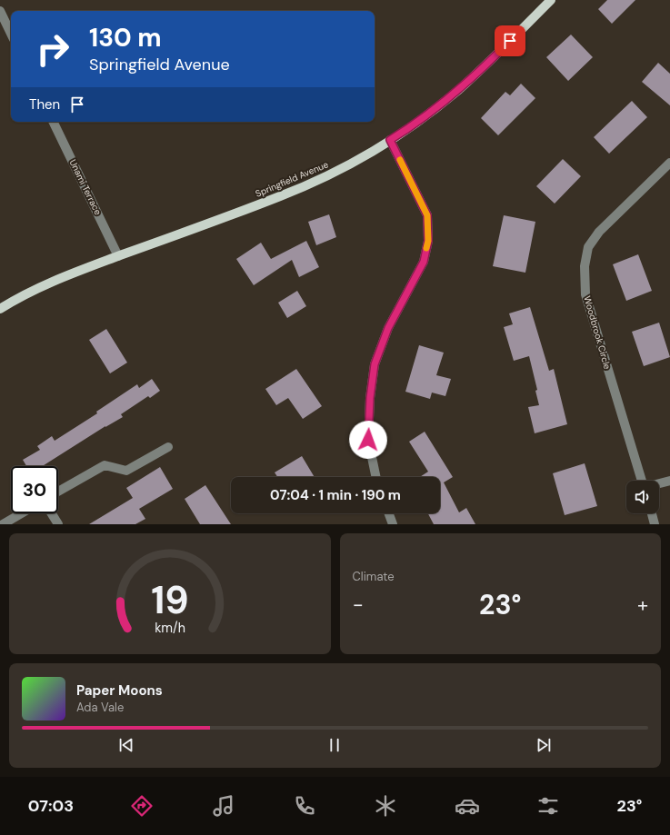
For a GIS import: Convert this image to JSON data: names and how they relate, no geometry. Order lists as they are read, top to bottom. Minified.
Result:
{"streets":{"main road":["Springfield Avenue"],"street":["Unami Terrace","Woodbrook Circle"]},"crossings":[["Springfield Avenue","Unami Terrace"]],"page":{"turn":["130 m","Springfield Avenue"],"then":"Then","limit":"30","trip":"07:04 · 1 min · 190 m","tile":"Climate","heat":["−","23°","+"],"song":["Paper Moons","Ada Vale"],"tabs":["07:03","23°"],"gauge":["19","km/h"]}}
